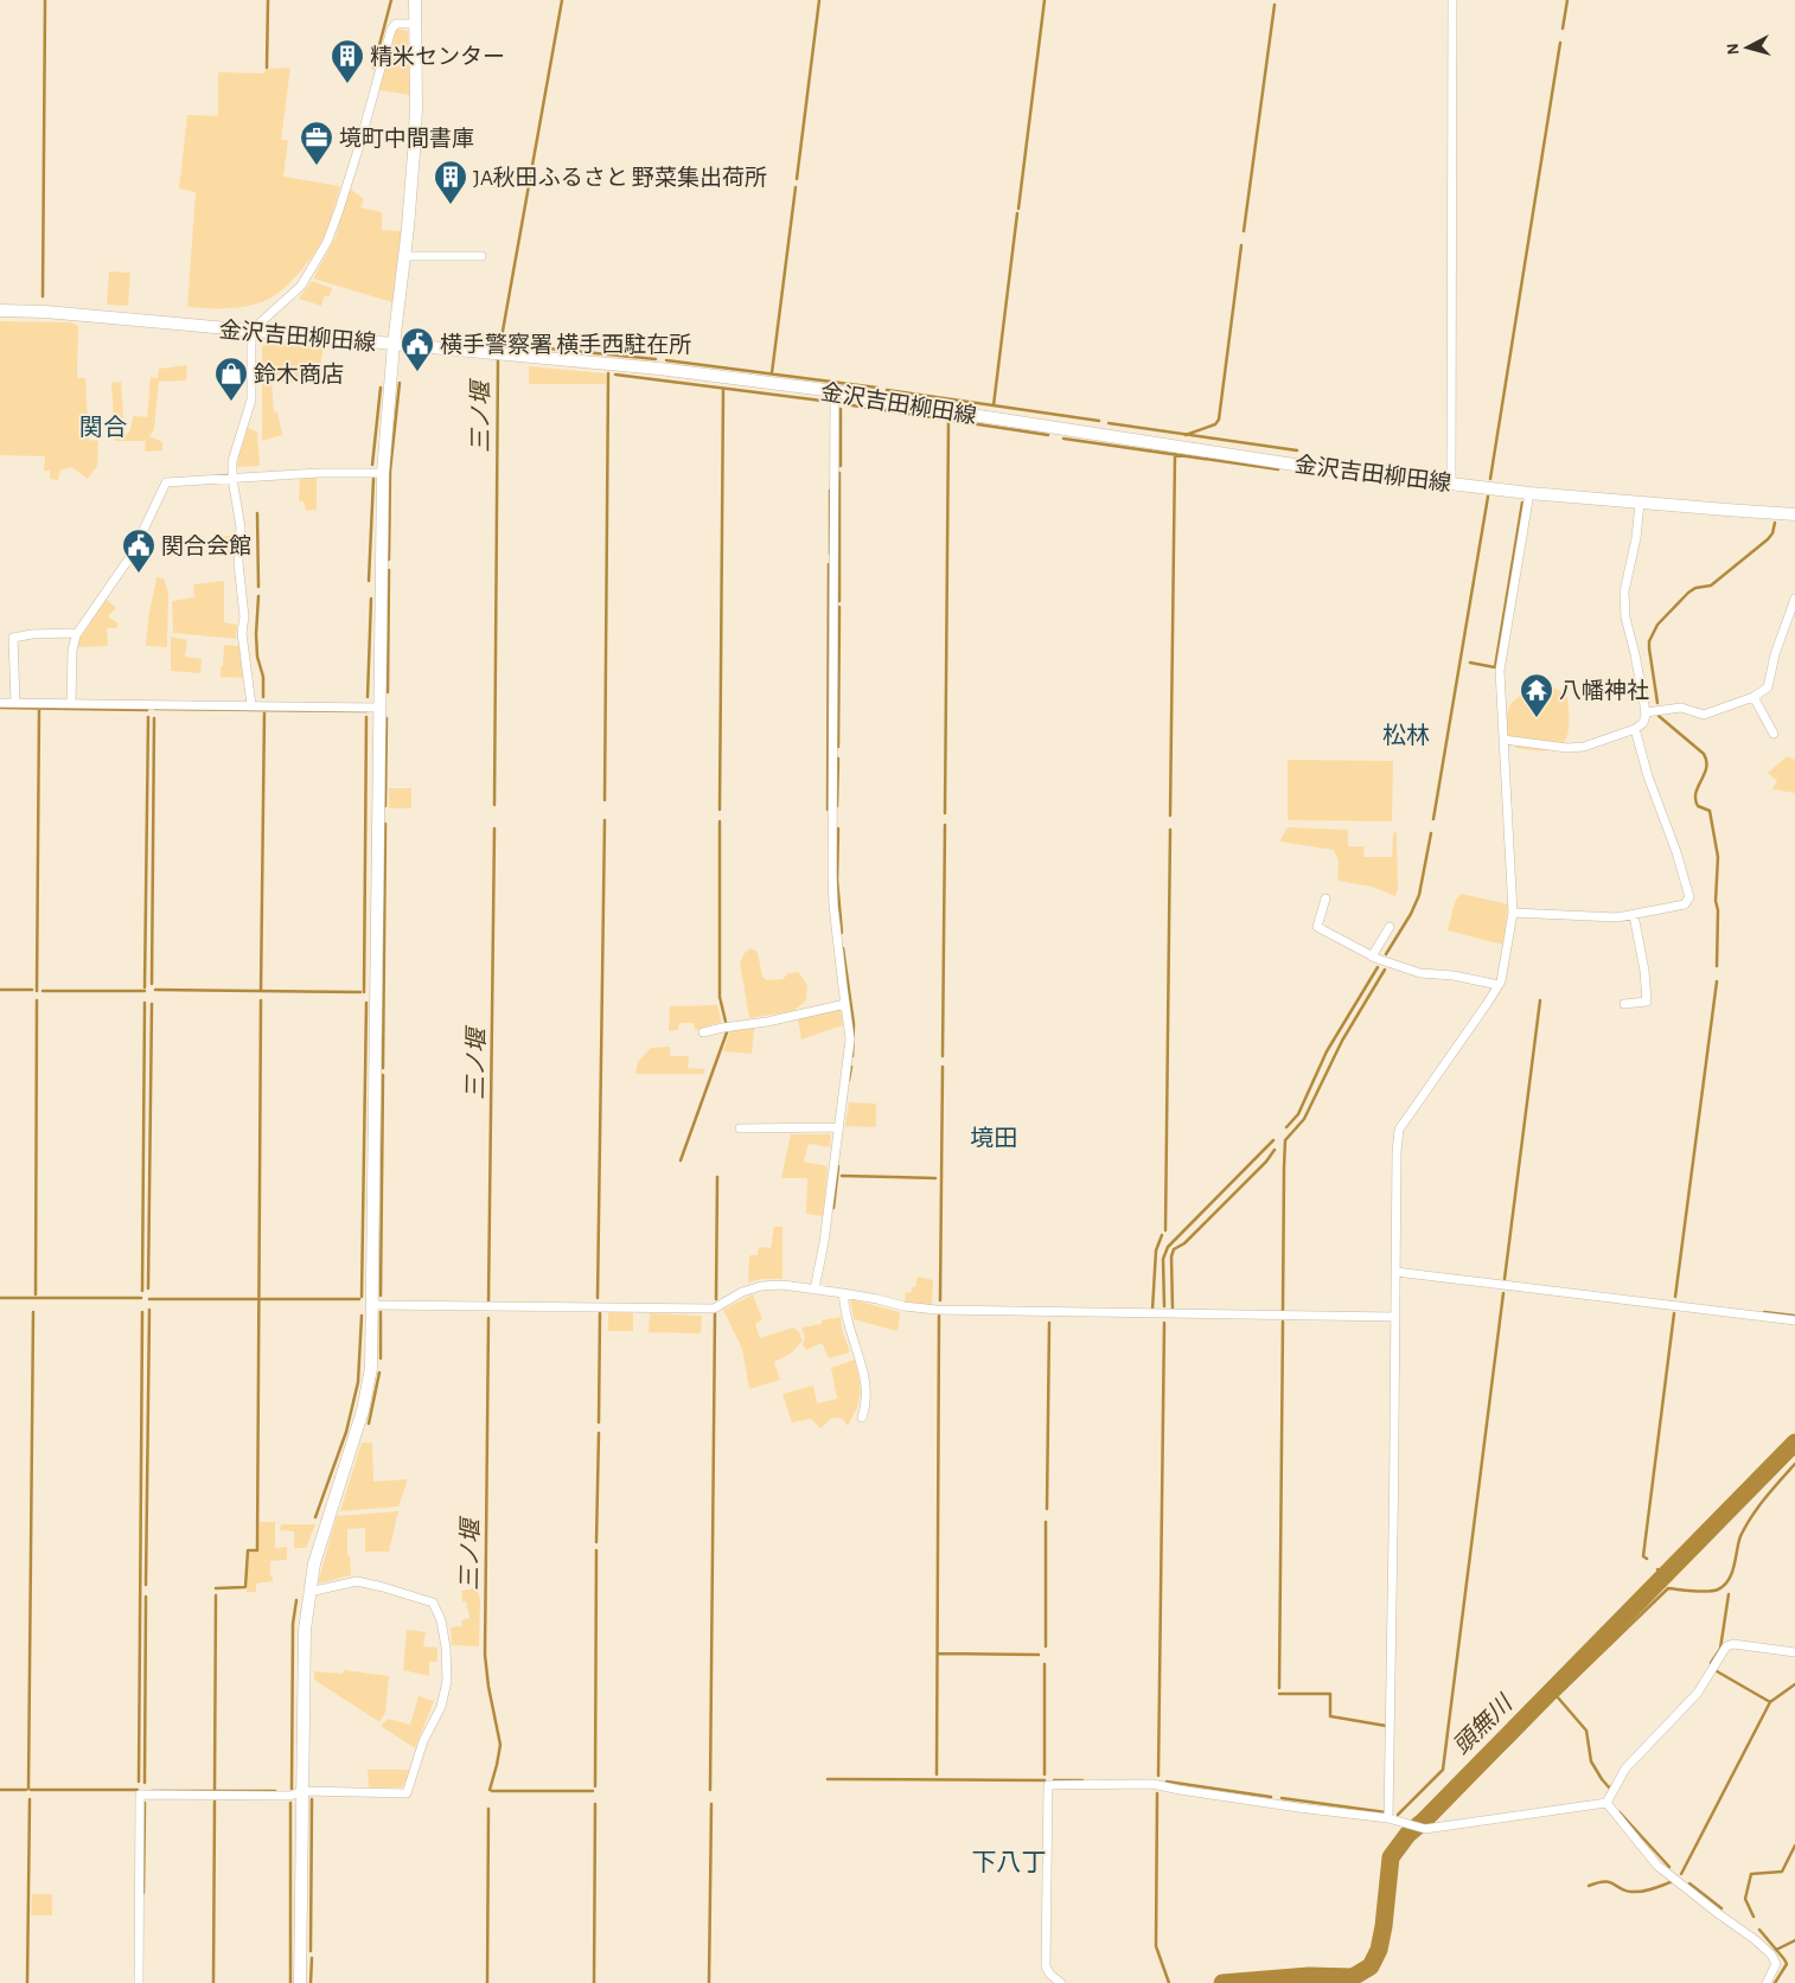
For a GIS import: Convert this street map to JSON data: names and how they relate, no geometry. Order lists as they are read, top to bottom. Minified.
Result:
{"streets":{"street":["金沢吉田柳田線"]},"districts":["関合","松林","境田","下八丁"],"water":["三ノ堰","頭無川"],"places":{"building":["精米センター","JA秋田ふるさと 野菜集出荷所"],"office":["境町中間書庫"],"public building":["横手警察署 横手西駐在所","関合会館"],"shop":["鈴木商店"],"temple":["八幡神社"]},"north":"left"}
